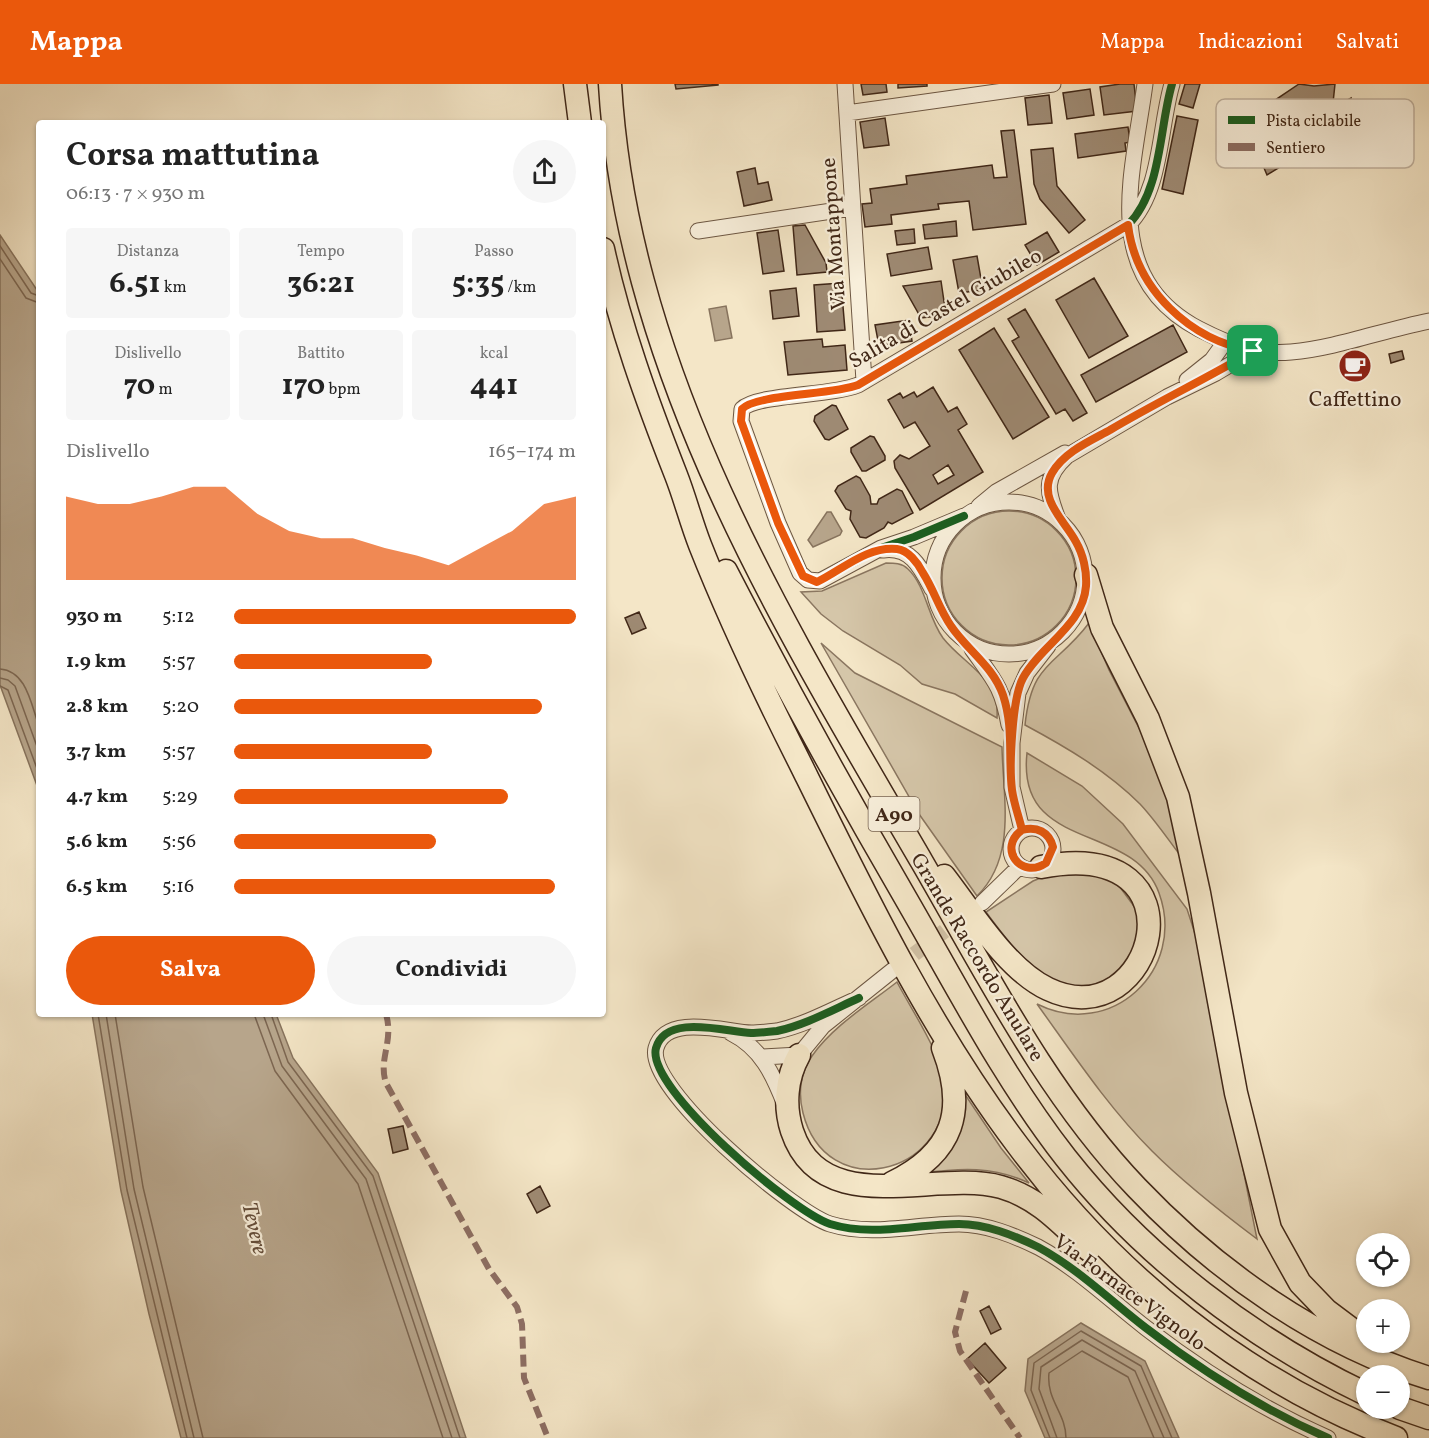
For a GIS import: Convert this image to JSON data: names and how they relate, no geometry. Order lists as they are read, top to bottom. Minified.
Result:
{"streets":{"highway":["A90","Grande Raccordo Anulare"],"street":["Via Montappone","Salita di Castel Giubileo","Via Fornace Vignolo"]},"crossings":[["Via Montappone","Salita di Castel Giubileo"]],"water":["Tevere"],"places":{"cafe":["Caffettino"]},"legend":["Pista ciclabile","Sentiero"],"page":{"header":"Mappa","nav":["Mappa","Indicazioni","Salvati"],"heading":["Corsa mattutina","06:13 · 7 × 930 m"],"stats":[["Distanza","6.51 km"],["Tempo","36:21"],["Passo","5:35 /km"],["Dislivello","70 m"],["Battito","170 bpm"],["kcal","441"]],"chart":["Dislivello","165–174 m"],"list":[{"name":"930 m","note":"5:12"},{"name":"1.9 km","note":"5:57"},{"name":"2.8 km","note":"5:20"},{"name":"3.7 km","note":"5:57"},{"name":"4.7 km","note":"5:29"},{"name":"5.6 km","note":"5:56"},{"name":"6.5 km","note":"5:16"}],"buttons":["Salva","Condividi"],"map_buttons":["+","−"]}}
